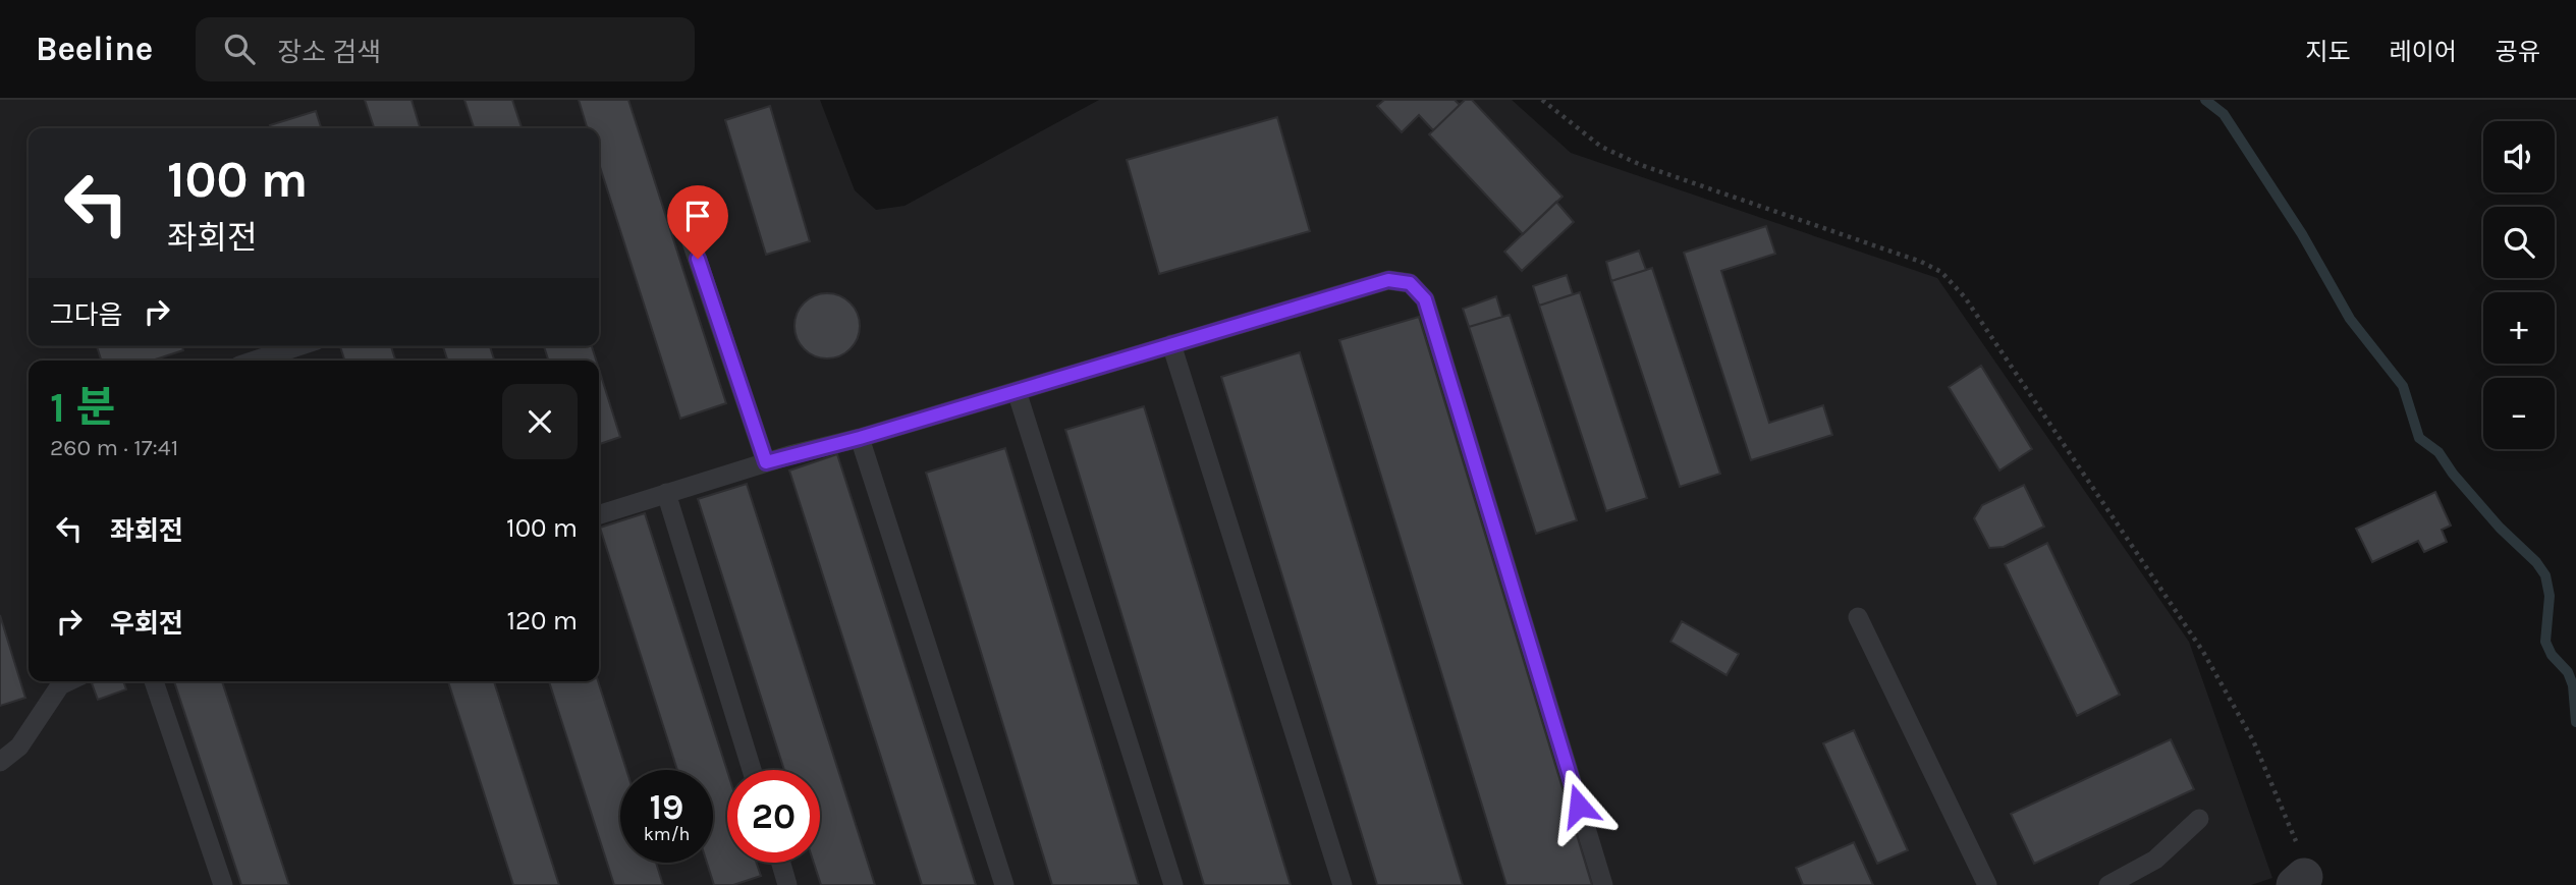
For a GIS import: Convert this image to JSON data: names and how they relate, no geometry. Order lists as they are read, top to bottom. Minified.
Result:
{"page":{"header":"Beeline","search":"장소 검색","nav":["지도","레이어","공유"],"map_buttons":["+","−"],"turn":["100 m","좌회전"],"then":"그다음","heading":["1 분","260 m · 17:41"],"list":[{"name":"좌회전","value":"100 m"},{"name":"우회전","value":"120 m"}],"speed":"19 km/h","limit":"20"}}
